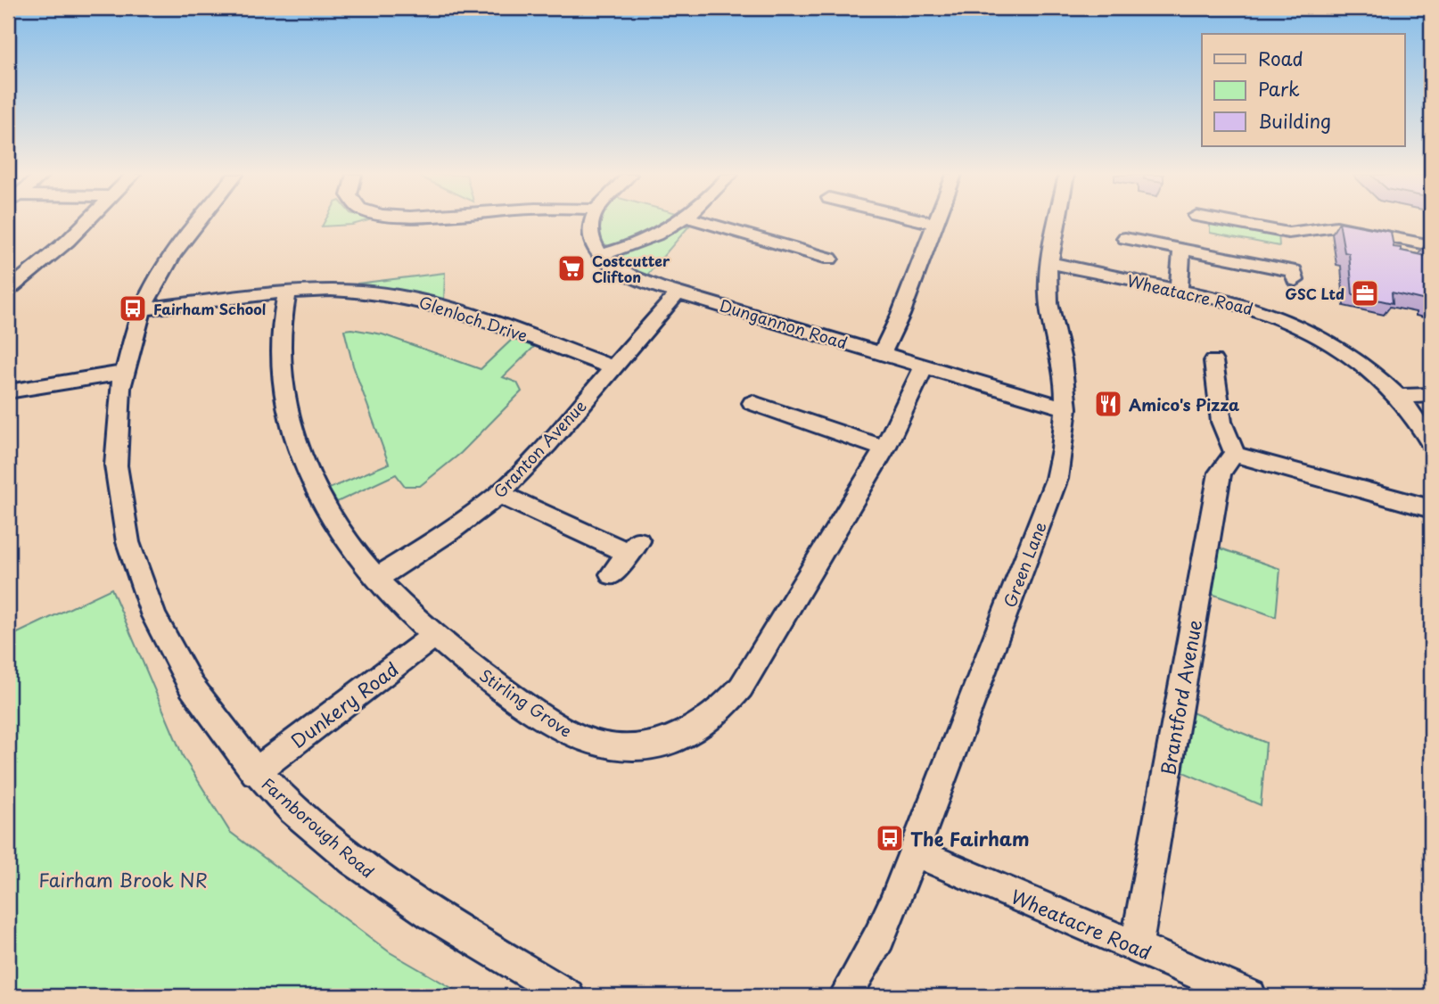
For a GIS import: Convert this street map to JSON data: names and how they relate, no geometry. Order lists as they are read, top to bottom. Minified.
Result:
{"streets":{"street":["Wheatacre Road","Glenloch Drive","Dungannon Road","Granton Avenue","Green Lane","Brantford Avenue","Stirling Grove","Dunkery Road","Farnborough Road"]},"crossings":[["Wheatacre Road","Green Lane"],["Wheatacre Road","Brantford Avenue"],["Glenloch Drive","Granton Avenue"],["Glenloch Drive","Stirling Grove"],["Glenloch Drive","Farnborough Road"],["Dungannon Road","Granton Avenue"],["Dungannon Road","Green Lane"],["Dungannon Road","Stirling Grove"],["Granton Avenue","Stirling Grove"],["Stirling Grove","Dunkery Road"],["Dunkery Road","Farnborough Road"]],"parks":["Fairham Brook NR"],"places":{"supermarket":["Costcutter Clifton"],"office":["GSC Ltd"],"bus stop":["Fairham School","The Fairham"],"restaurant":["Amico's Pizza"]},"legend":["Road","Park","Building"]}
